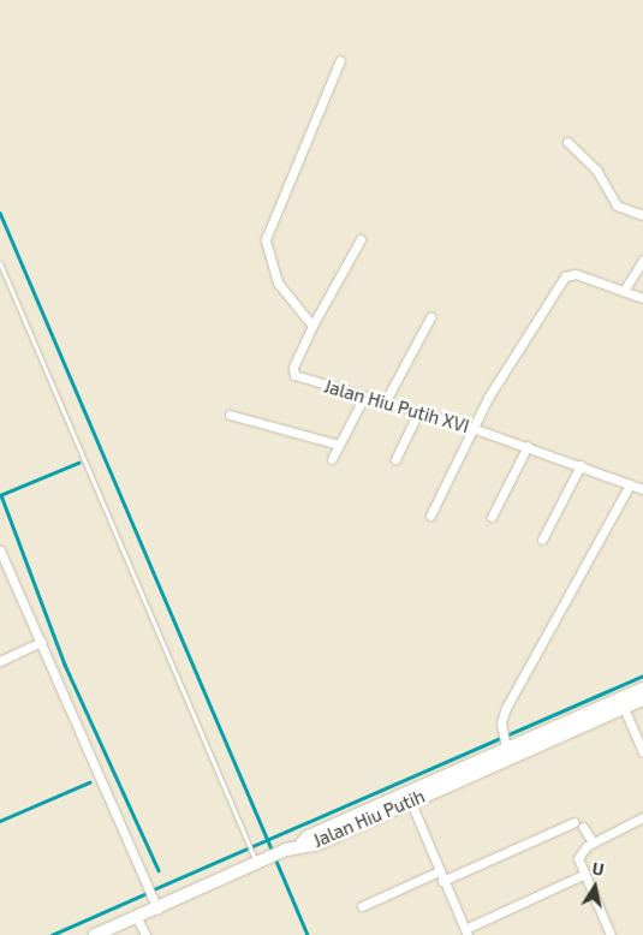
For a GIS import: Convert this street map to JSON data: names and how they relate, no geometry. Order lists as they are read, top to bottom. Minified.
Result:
{"streets":{"street":["Jalan Hiu Putih XVI","Jalan Hiu Putih"]},"north":"top"}
